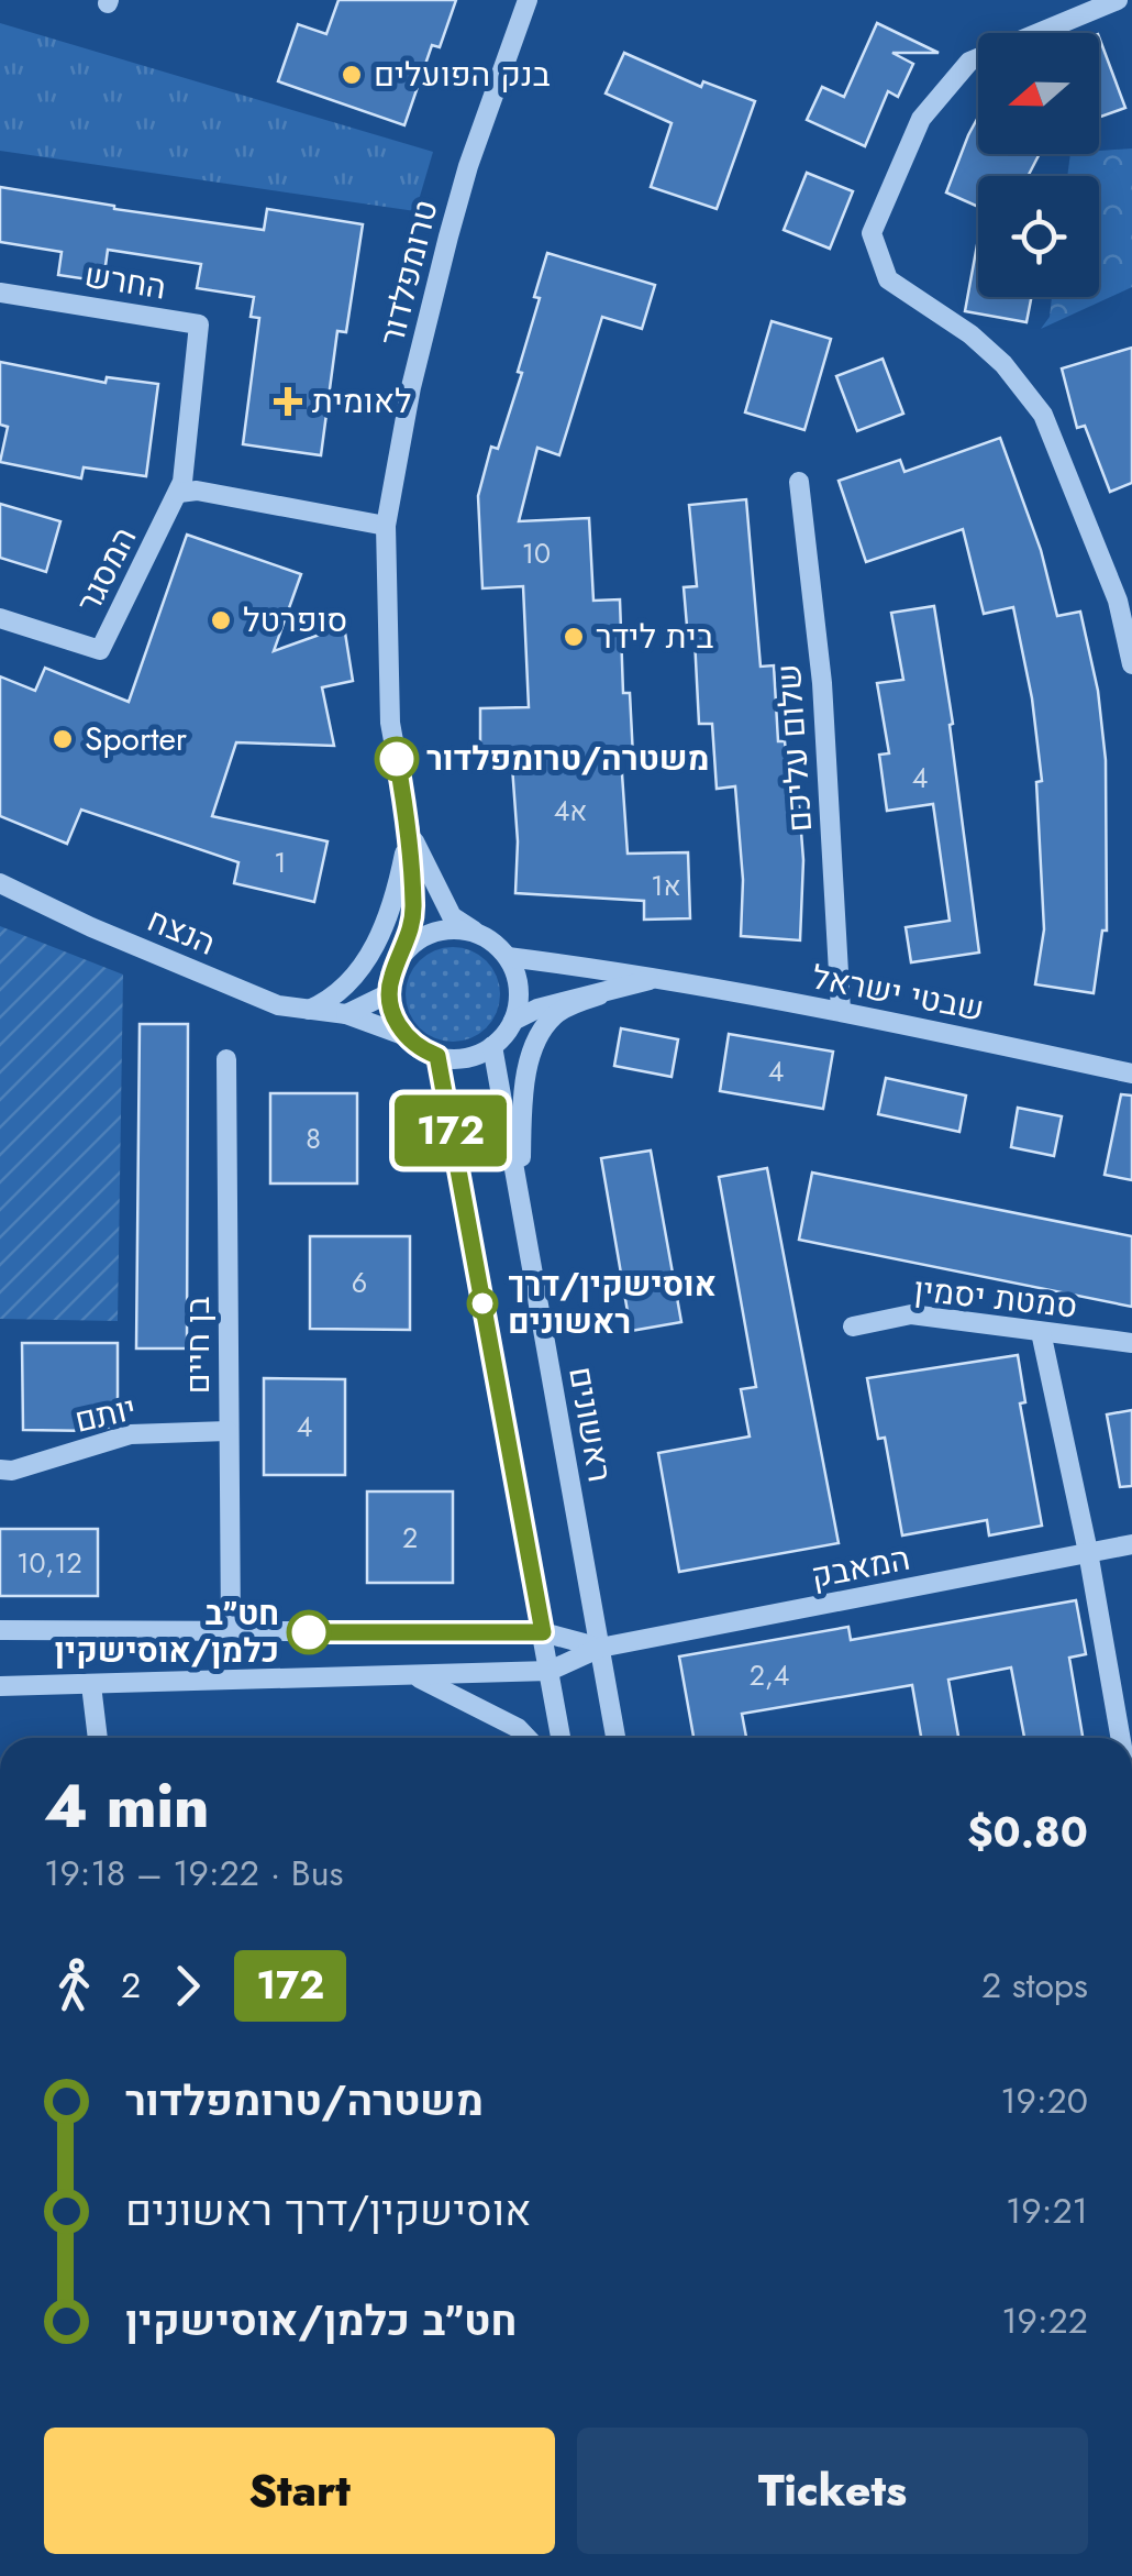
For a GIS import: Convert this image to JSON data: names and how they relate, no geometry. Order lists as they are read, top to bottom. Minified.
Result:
{"streets":{"street":["טרומפלדור","החרש","המסגר","שלום עליכם","הנצח","שבטי ישראל","סמטת יסמין","בן חיים","יותם","ראשונים","המאבק"]},"crossings":[["טרומפלדור","הנצח"],["טרומפלדור","שבטי ישראל"],["טרומפלדור","ראשונים"],["החרש","המסגר"],["שלום עליכם","שבטי ישראל"],["הנצח","שבטי ישראל"],["הנצח","ראשונים"],["שבטי ישראל","ראשונים"],["בן חיים","יותם"],["ראשונים","המאבק"]],"places":{"other":["בנק הפועלים","סופרטל","בית לידר","Sporter","משטרה/טרומפלדור","אוסישקין/דרך ראשונים","חט״ב כלמן/אוסישקין"],"health":["לאומית"]},"lines":["bus line 172"],"house_numbers":["10","4","4א","1","1א","4","8","6","4","2","10,12","2,4"],"north":"left","page":{"on_map":"172","heading":["4 min","19:18 – 19:22 · Bus","$0.80"],"legs":["2","172","2 stops"],"list":[{"name":"משטרה/טרומפלדור","value":"19:20"},{"name":"אוסישקין/דרך ראשונים","value":"19:21"},{"name":"חט״ב כלמן/אוסישקין","value":"19:22"}],"buttons":["Start","Tickets"]}}
